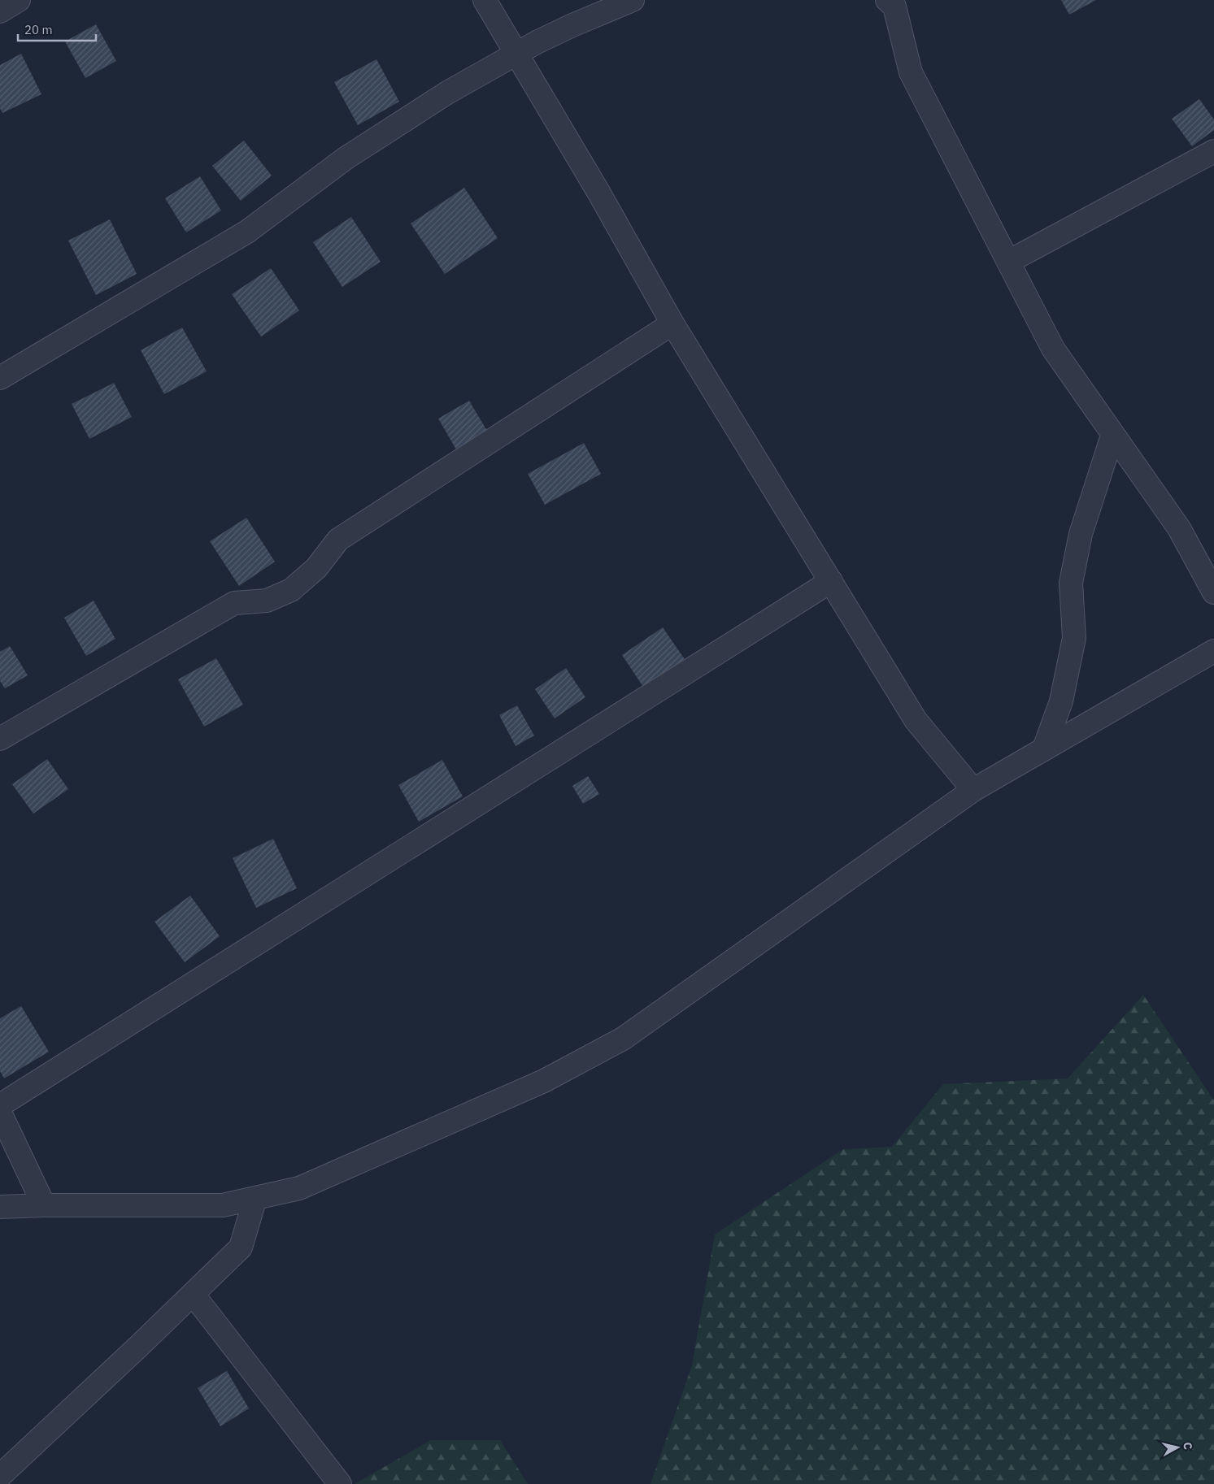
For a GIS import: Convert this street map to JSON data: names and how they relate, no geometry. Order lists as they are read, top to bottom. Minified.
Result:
{"scale_bar":"20 m","north":"right"}
